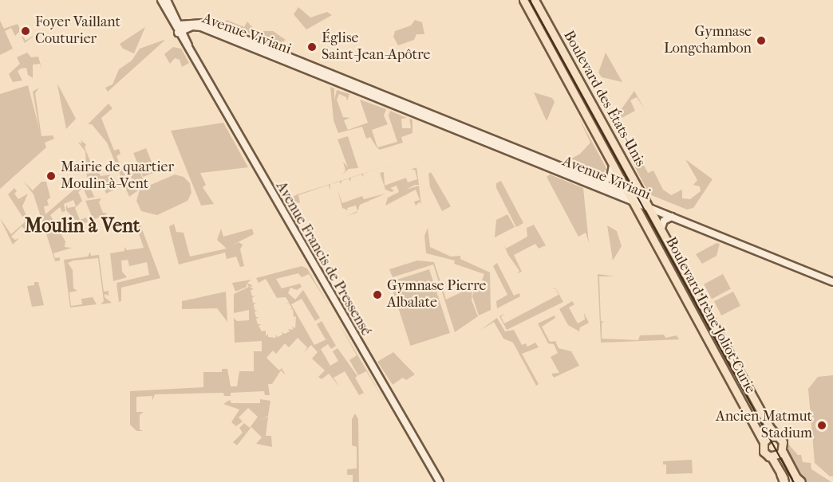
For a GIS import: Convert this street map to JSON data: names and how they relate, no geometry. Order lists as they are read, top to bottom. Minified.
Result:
{"streets":{"main road":["Boulevard des États-Unis","Boulevard Irène Joliot-Curie"],"street":["Avenue Viviani","Avenue Francis de Pressensé"]},"crossings":[["Avenue Viviani","Boulevard des États-Unis"],["Avenue Viviani","Avenue Francis de Pressensé"],["Avenue Viviani","Boulevard Irène Joliot-Curie"],["Boulevard des États-Unis","Boulevard Irène Joliot-Curie"]],"districts":["Moulin à Vent"],"places":["Foyer Vaillant Couturier","Gymnase Longchambon","Église Saint-Jean-Apôtre","Mairie de quartier Moulin-à-Vent","Gymnase Pierre Albalate","Ancien Matmut Stadium"]}
